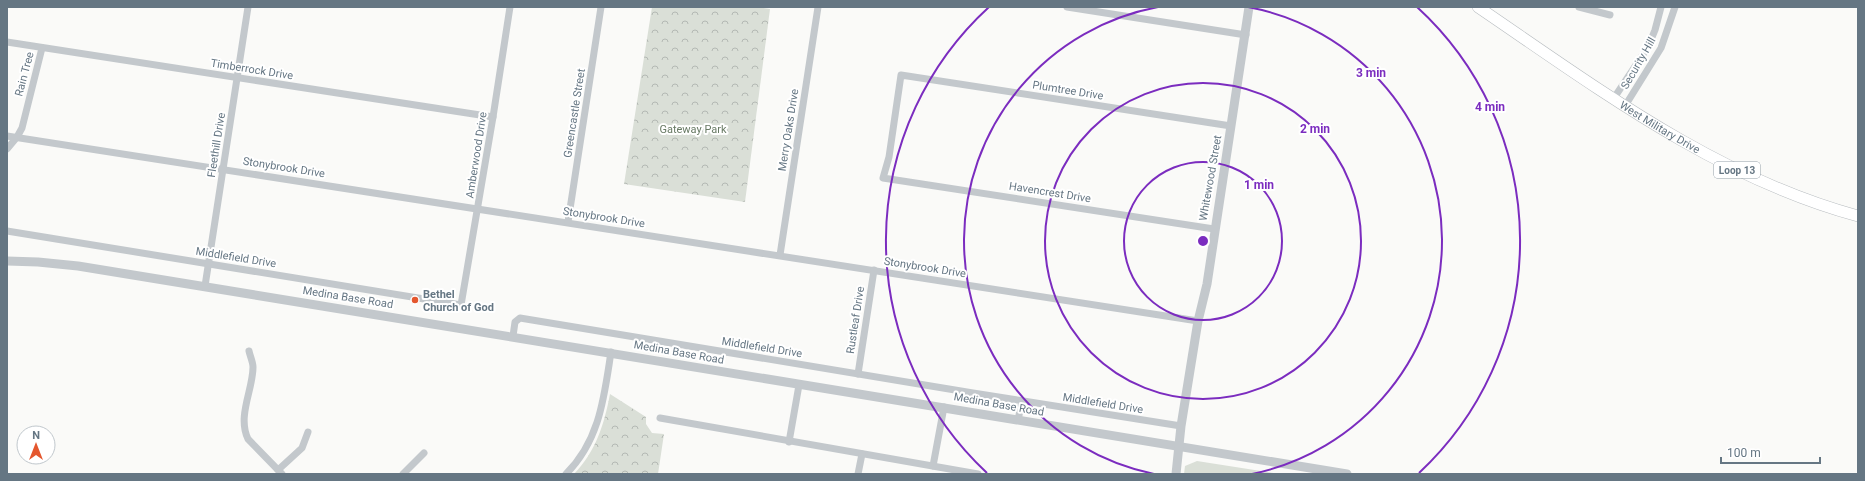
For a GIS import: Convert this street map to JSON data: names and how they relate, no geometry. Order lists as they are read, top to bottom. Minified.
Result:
{"streets":{"main road":["West Military Drive","Loop 13"],"street":["Security Hill","Timberrock Drive","Rain Tree","Plumtree Drive","Greencastle Street","Merry Oaks Drive","Fleethill Drive","Amberwood Drive","Stonybrook Drive","Whitewood Street","Havencrest Drive","Middlefield Drive","Medina Base Road","Rustleaf Drive"]},"crossings":[["Security Hill","West Military Drive"],["Timberrock Drive","Rain Tree"],["Timberrock Drive","Fleethill Drive"],["Timberrock Drive","Amberwood Drive"],["Rain Tree","Stonybrook Drive"],["Plumtree Drive","Whitewood Street"],["Plumtree Drive","Havencrest Drive"],["Greencastle Street","Stonybrook Drive"],["Merry Oaks Drive","Stonybrook Drive"],["Fleethill Drive","Stonybrook Drive"],["Fleethill Drive","Middlefield Drive"],["Fleethill Drive","Medina Base Road"],["Amberwood Drive","Stonybrook Drive"],["Amberwood Drive","Middlefield Drive"],["Stonybrook Drive","Whitewood Street"],["Stonybrook Drive","Rustleaf Drive"],["Whitewood Street","Havencrest Drive"],["Whitewood Street","Middlefield Drive"],["Whitewood Street","Medina Base Road"],["Middlefield Drive","Medina Base Road"],["Middlefield Drive","Rustleaf Drive"]],"parks":["Gateway Park"],"places":["Bethel Church of God"],"scale_bar":"100 m","north":"top","rings":["3 min","4 min","2 min","1 min"]}
